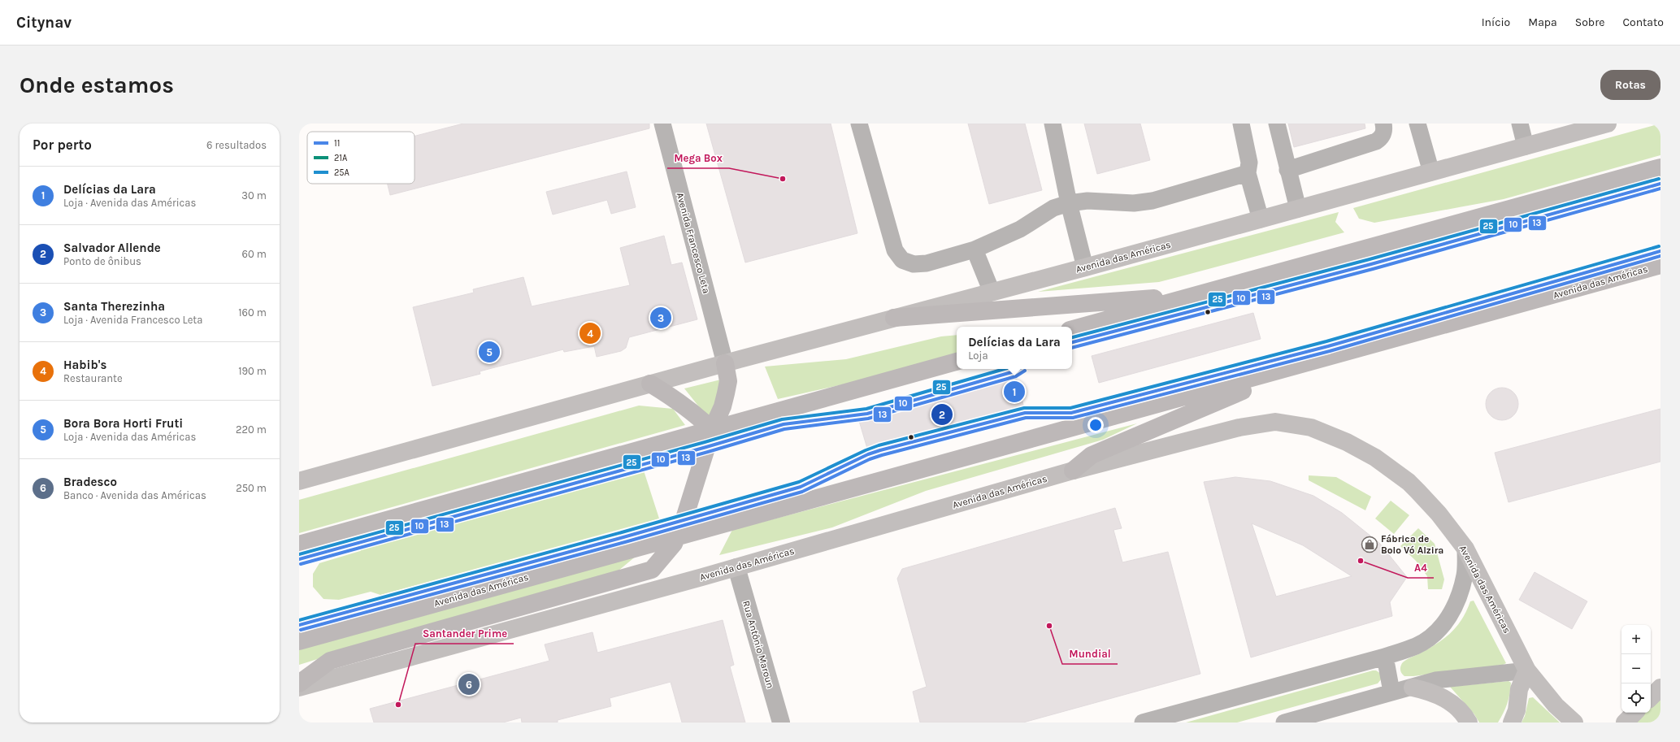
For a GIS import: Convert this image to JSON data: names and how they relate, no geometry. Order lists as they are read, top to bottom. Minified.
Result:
{"streets":{"highway":["Avenida das Américas"],"street":["Avenida Francesco Leta","Rua Antônio Maroun"]},"crossings":[["Avenida Francesco Leta","Avenida das Américas"],["Avenida das Américas","Rua Antônio Maroun"]],"places":{"other":["Mega Box","A4","Mundial","Santander Prime"],"shop":["Fábrica de Bolo Vó Alzira"]},"lines":["transit line 25","transit line 10","transit line 13"],"legend":["11","21A","25A"],"page":{"header":"Citynav","nav":["Início","Mapa","Sobre","Contato"],"buttons":"Rotas","title":"Onde estamos","heading":["Por perto","6 resultados"],"list":[{"mark":"1","name":"Delícias da Lara","note":"Loja · Avenida das Américas","value":"30 m"},{"mark":"2","name":"Salvador Allende","note":"Ponto de ônibus","value":"60 m"},{"mark":"3","name":"Santa Therezinha","note":"Loja · Avenida Francesco Leta","value":"160 m"},{"mark":"4","name":"Habib's","note":"Restaurante","value":"190 m"},{"mark":"5","name":"Bora Bora Horti Fruti","note":"Loja · Avenida das Américas","value":"220 m"},{"mark":"6","name":"Bradesco","note":"Banco · Avenida das Américas","value":"250 m"}],"pins":["3","4","5","1","2","6"],"popup":["Delícias da Lara","Loja"],"map_buttons":["+","−"]}}
